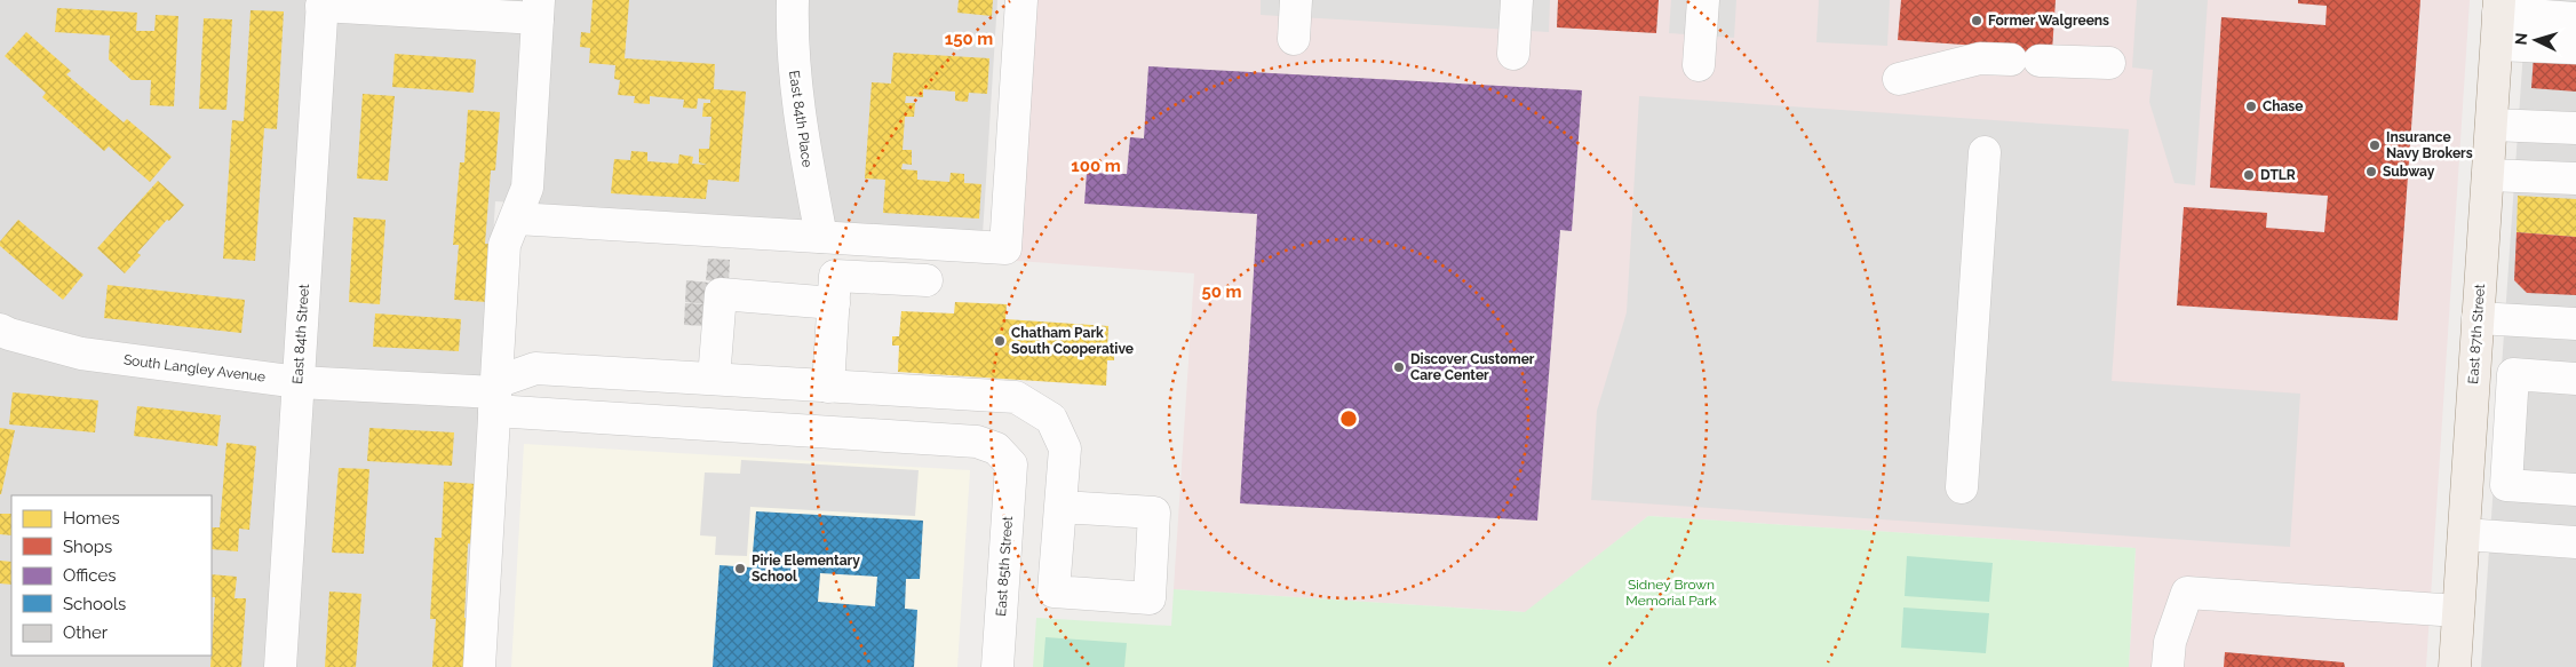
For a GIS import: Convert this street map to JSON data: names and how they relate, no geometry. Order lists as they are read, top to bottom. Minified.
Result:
{"streets":{"main road":["East 87th Street"],"street":["East 84th Place","East 84th Street","South Langley Avenue","East 85th Street"]},"crossings":[["East 84th Street","South Langley Avenue"],["South Langley Avenue","East 85th Street"]],"parks":["Sidney Brown Memorial Park"],"places":["Former Walgreens","Chase","Insurance Navy Brokers","Subway","DTLR","Chatham Park South Cooperative","Discover Customer Care Center","Pirie Elementary School"],"legend":["Homes","Shops","Offices","Schools","Other"],"north":"left","rings":["150 m","100 m","50 m"]}
